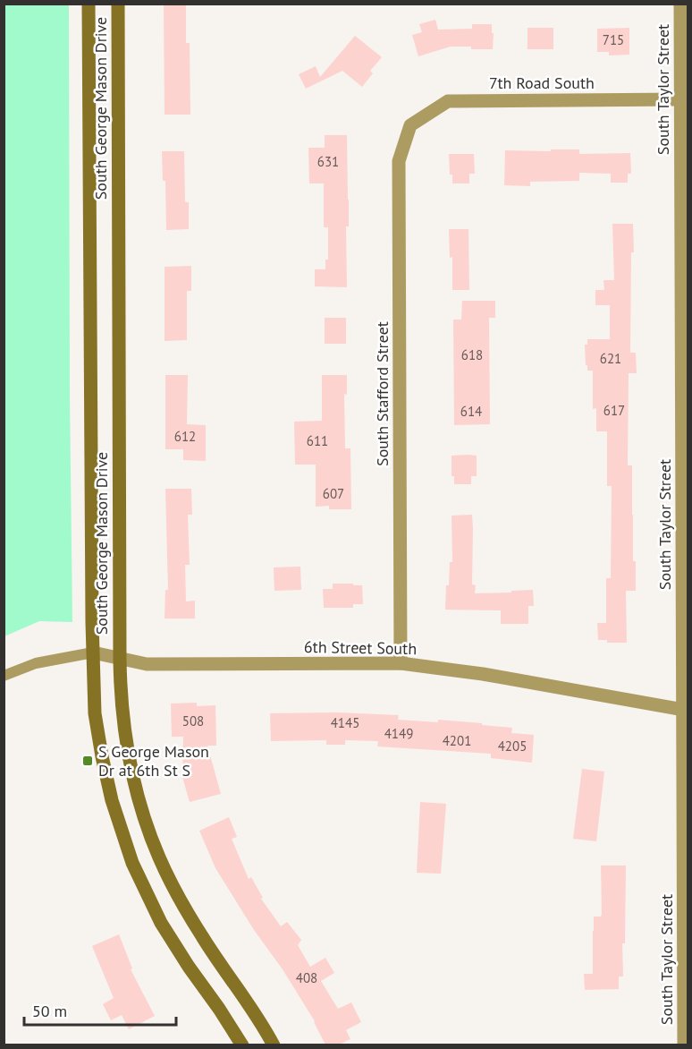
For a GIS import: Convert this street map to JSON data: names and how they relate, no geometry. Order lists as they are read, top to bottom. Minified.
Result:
{"streets":{"main road":["South George Mason Drive"],"street":["7th Road South","South Taylor Street","South Stafford Street","6th Street South"]},"crossings":[["7th Road South","South Taylor Street"],["7th Road South","South Stafford Street"],["South Taylor Street","6th Street South"],["South George Mason Drive","6th Street South"],["South Stafford Street","6th Street South"]],"places":{"transit":["S George Mason Dr at 6th St S"]},"house_numbers":["715","631","618","621","617","614","612","611","607","508","4145","4149","4201","4205","408"],"scale_bar":"50 m"}
